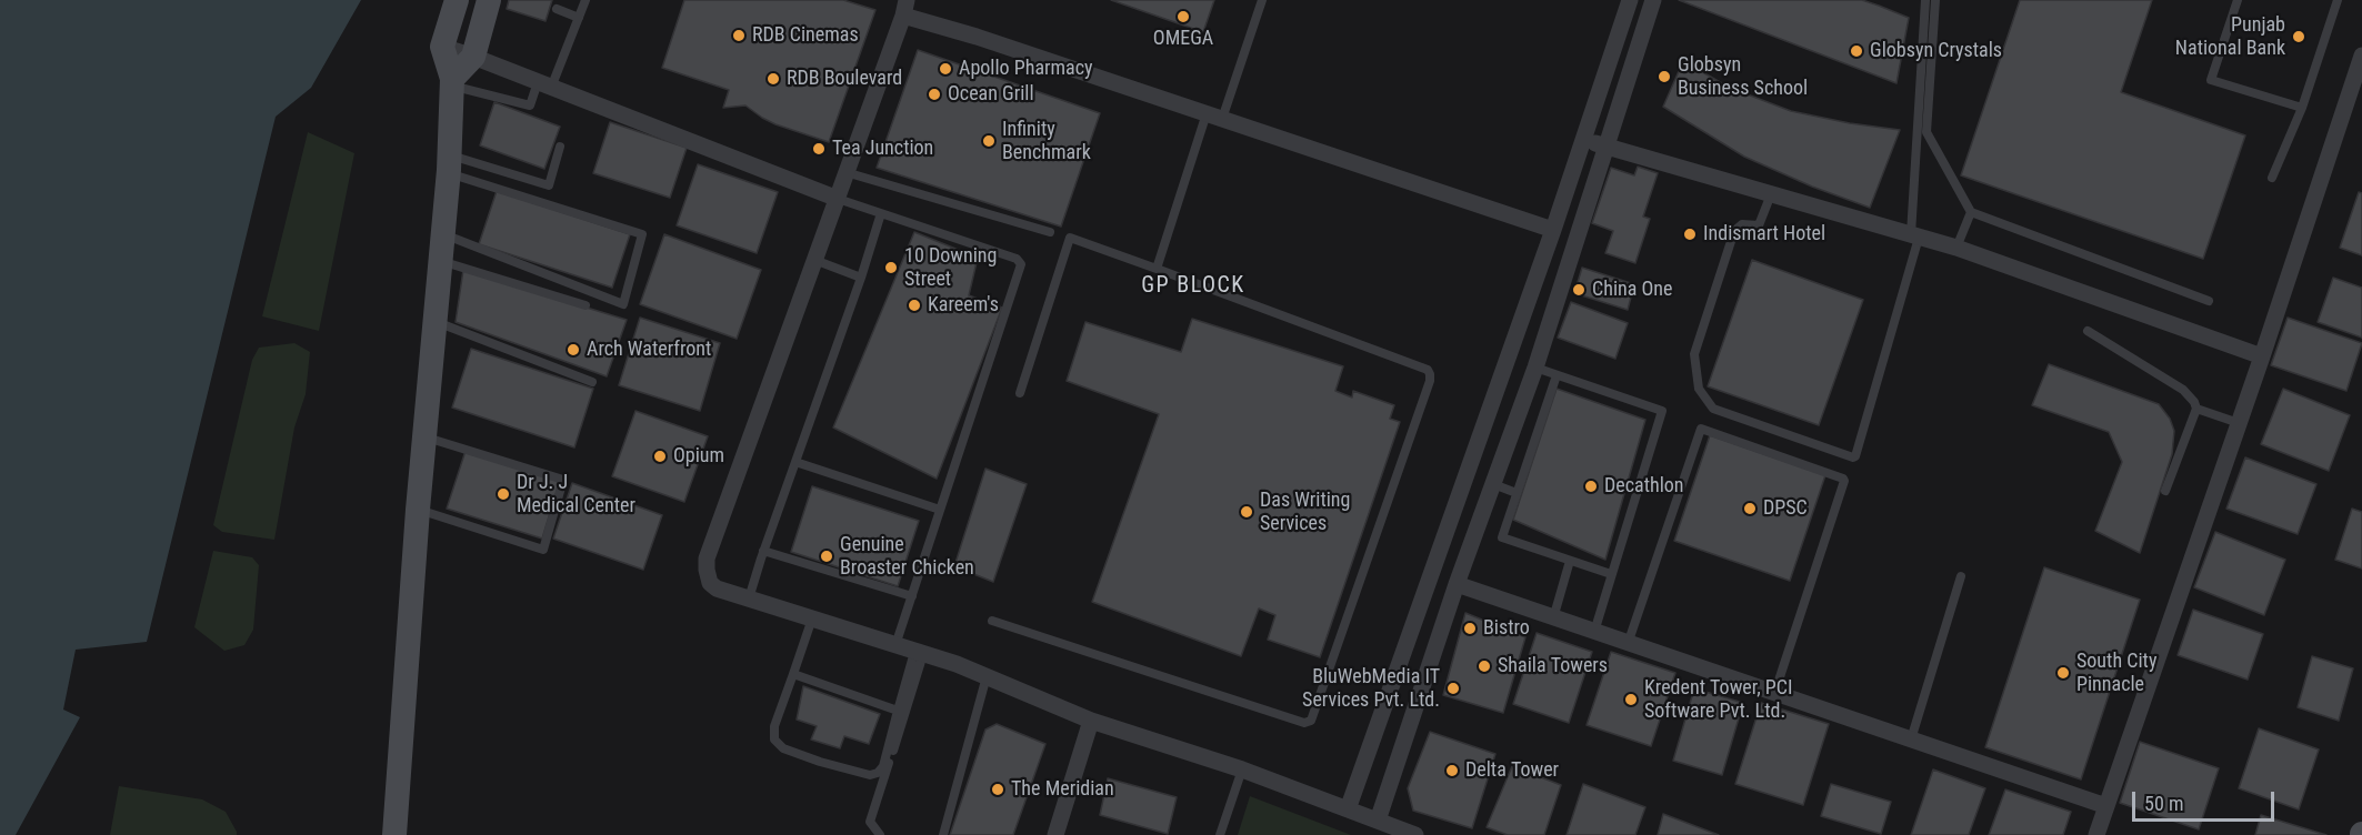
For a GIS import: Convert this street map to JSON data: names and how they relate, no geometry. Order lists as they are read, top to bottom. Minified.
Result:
{"districts":["GP BLOCK"],"places":["OMEGA","RDB Cinemas","Punjab National Bank","Globsyn Crystals","Apollo Pharmacy","Globsyn Business School","RDB Boulevard","Ocean Grill","Infinity Benchmark","Tea Junction","Indismart Hotel","10 Downing Street","China One","Kareem's","Arch Waterfront","Opium","Decathlon","Dr J. J Medical Center","DPSC","Das Writing Services","Genuine Broaster Chicken","Bistro","Shaila Towers","South City Pinnacle","BluWebMedia IT Services Pvt. Ltd.","Kredent Tower, PCI Software Pvt. Ltd.","Delta Tower","The Meridian"],"scale_bar":"50 m"}
